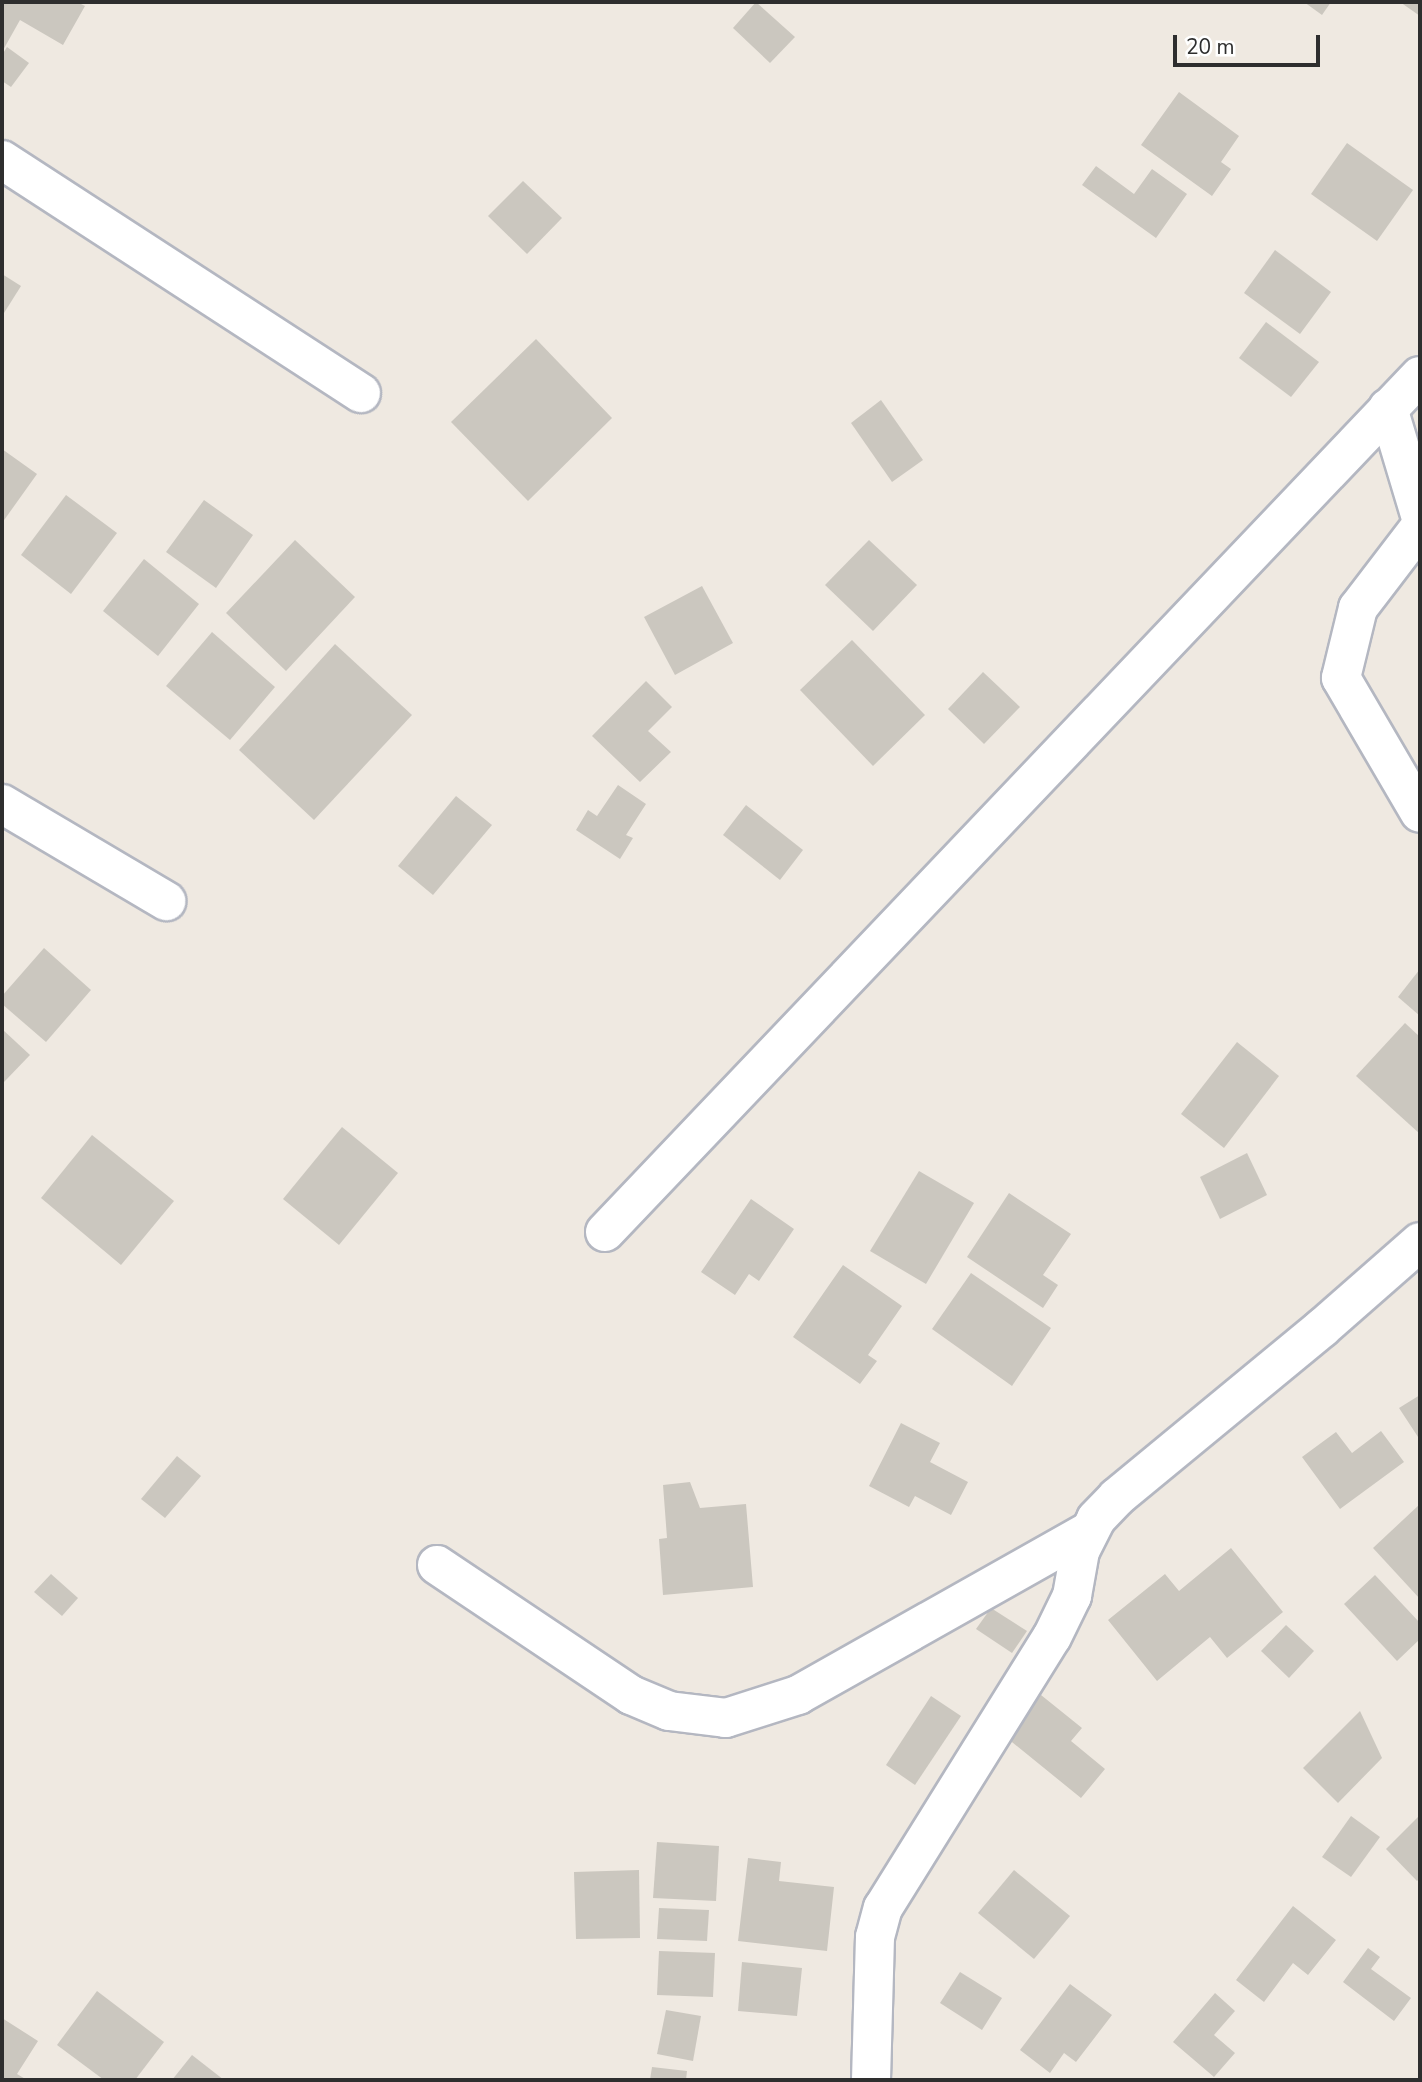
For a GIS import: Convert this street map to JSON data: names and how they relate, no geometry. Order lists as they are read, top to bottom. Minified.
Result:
{"scale_bar":"20 m"}
